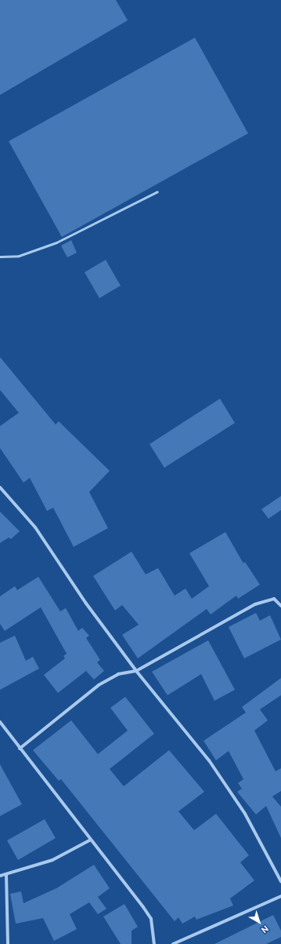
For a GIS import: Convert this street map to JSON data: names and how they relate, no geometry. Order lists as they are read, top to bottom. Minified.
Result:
{"north":"bottom right"}
